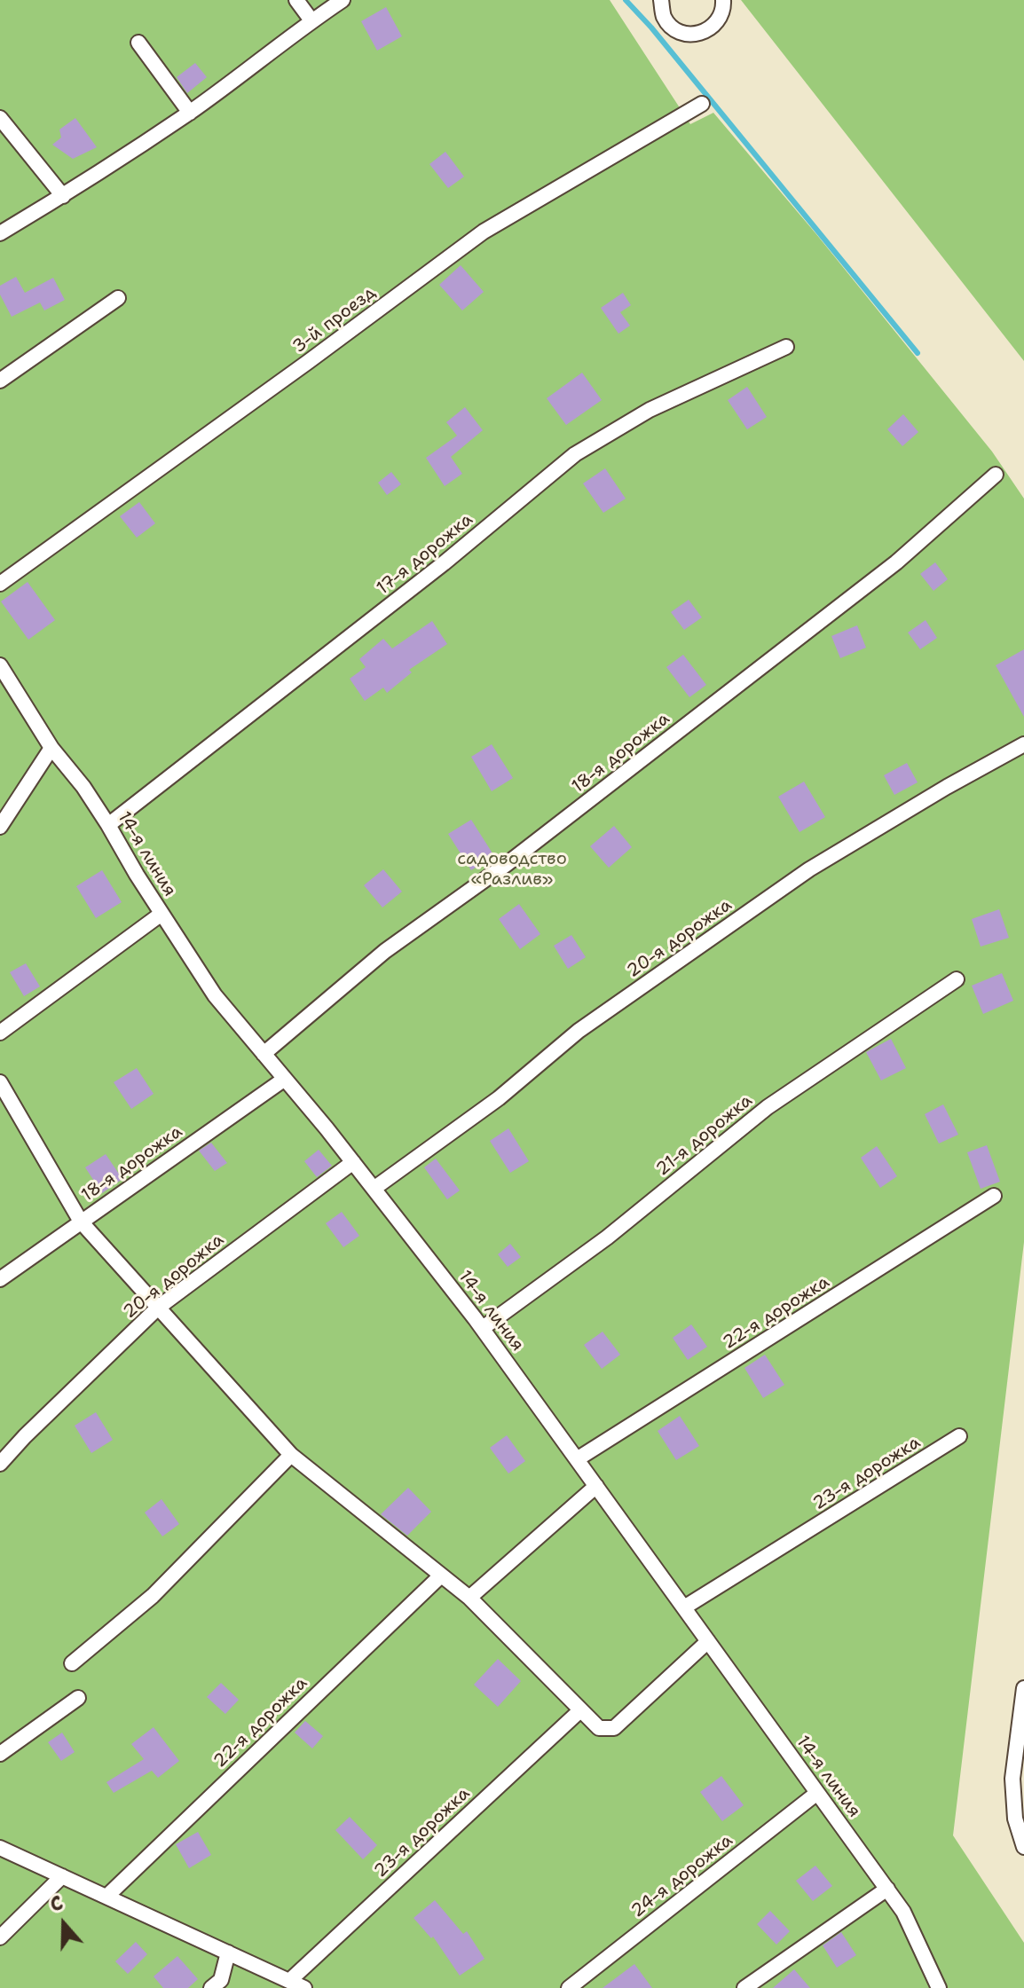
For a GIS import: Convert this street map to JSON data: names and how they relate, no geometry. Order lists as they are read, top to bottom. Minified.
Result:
{"streets":{"street":["3-й проезд","17-я дорожка","18-я дорожка","14-я линия","20-я дорожка","21-я дорожка","22-я дорожка","23-я дорожка","24-я дорожка"]},"crossings":[["17-я дорожка","14-я линия"],["18-я дорожка","14-я линия"],["14-я линия","20-я дорожка"],["14-я линия","21-я дорожка"],["14-я линия","22-я дорожка"],["14-я линия","23-я дорожка"],["14-я линия","24-я дорожка"]],"parks":["садоводство «Разлив»"],"north":"top"}
